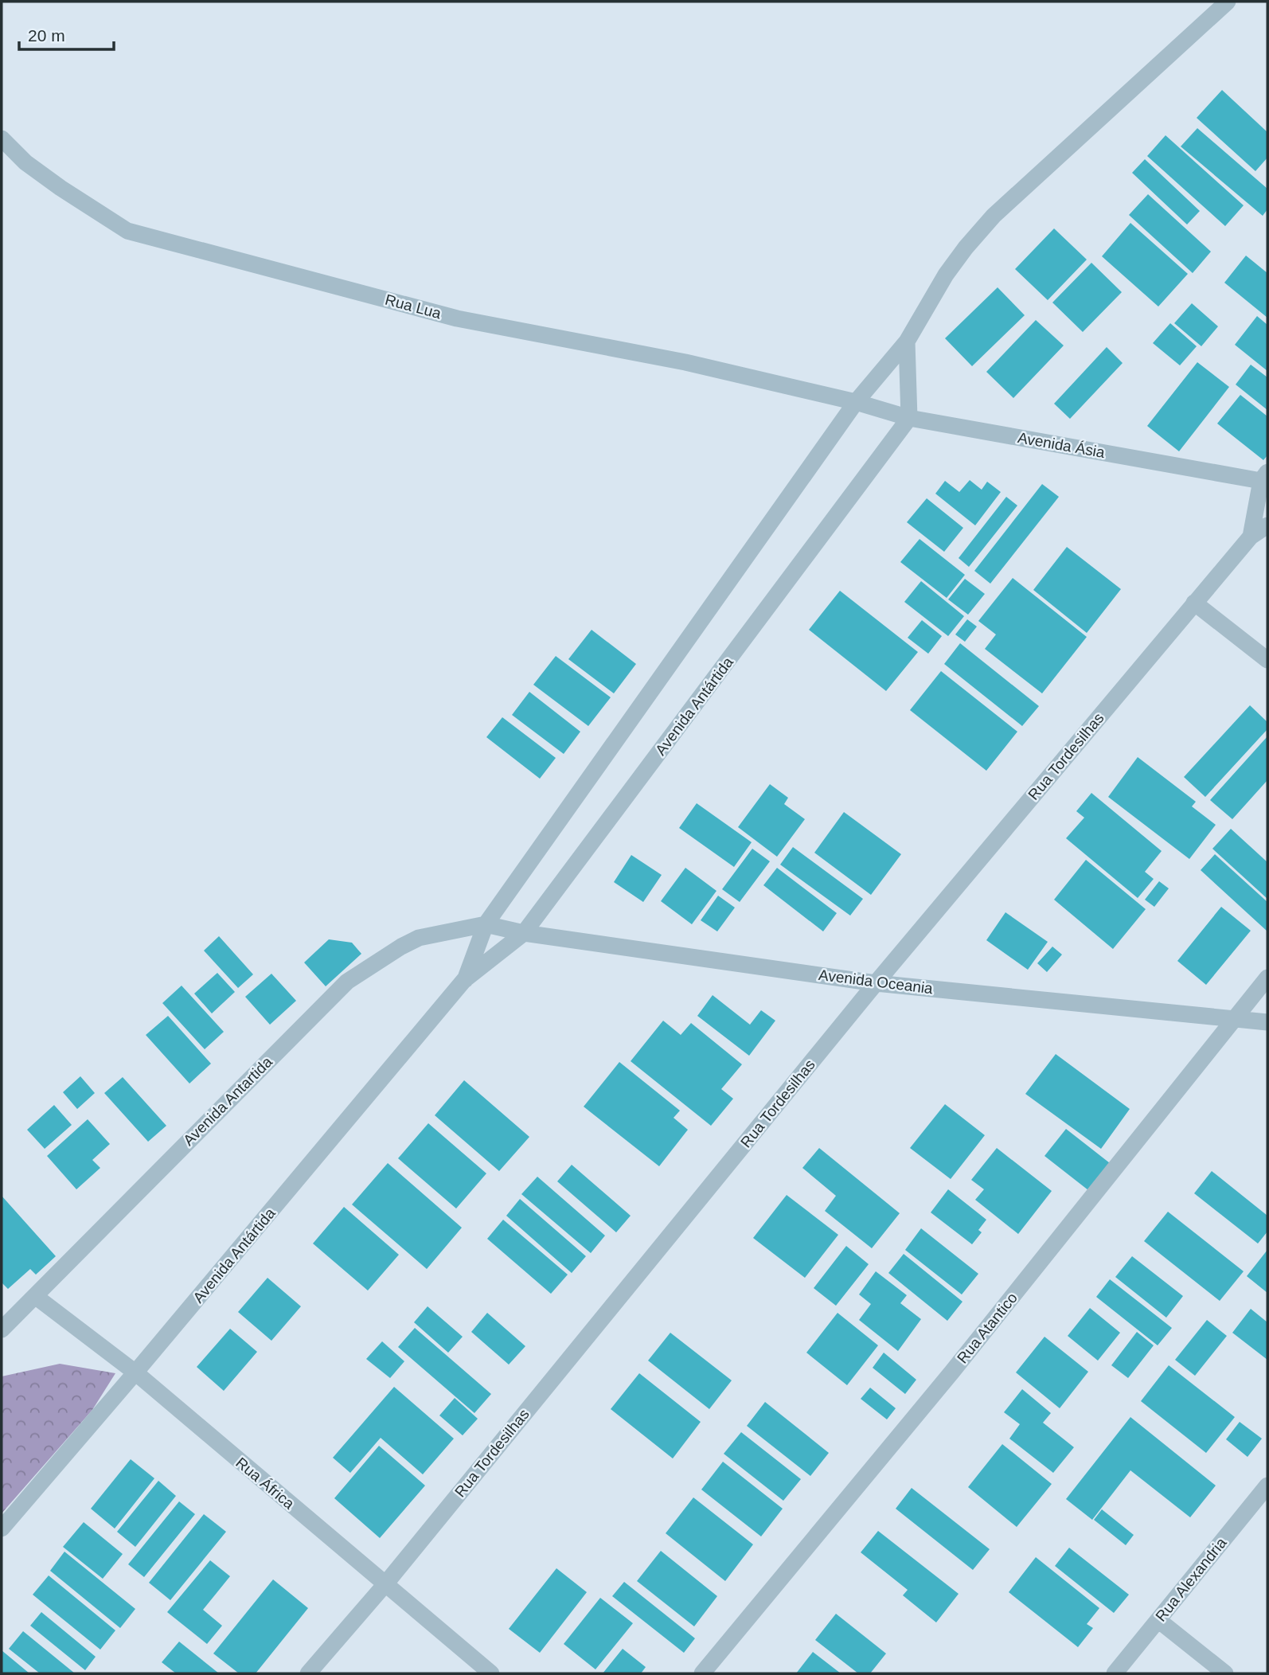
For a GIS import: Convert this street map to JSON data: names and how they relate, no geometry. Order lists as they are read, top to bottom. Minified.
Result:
{"streets":{"street":["Rua Lua","Avenida Ásia","Avenida Antártida","Rua Tordesilhas","Avenida Oceania","Avenida Antartida","Rua Atantico","Rua África","Rua Alexandria"]},"crossings":[["Rua Lua","Avenida Ásia"],["Rua Lua","Avenida Antártida"],["Avenida Ásia","Avenida Antártida"],["Avenida Antártida","Avenida Oceania"],["Avenida Antártida","Avenida Antartida"],["Avenida Antártida","Rua África"],["Rua Tordesilhas","Avenida Oceania"],["Rua Tordesilhas","Rua África"],["Avenida Oceania","Avenida Antartida"],["Avenida Oceania","Rua Atantico"],["Avenida Antartida","Rua África"]],"scale_bar":"20 m"}
